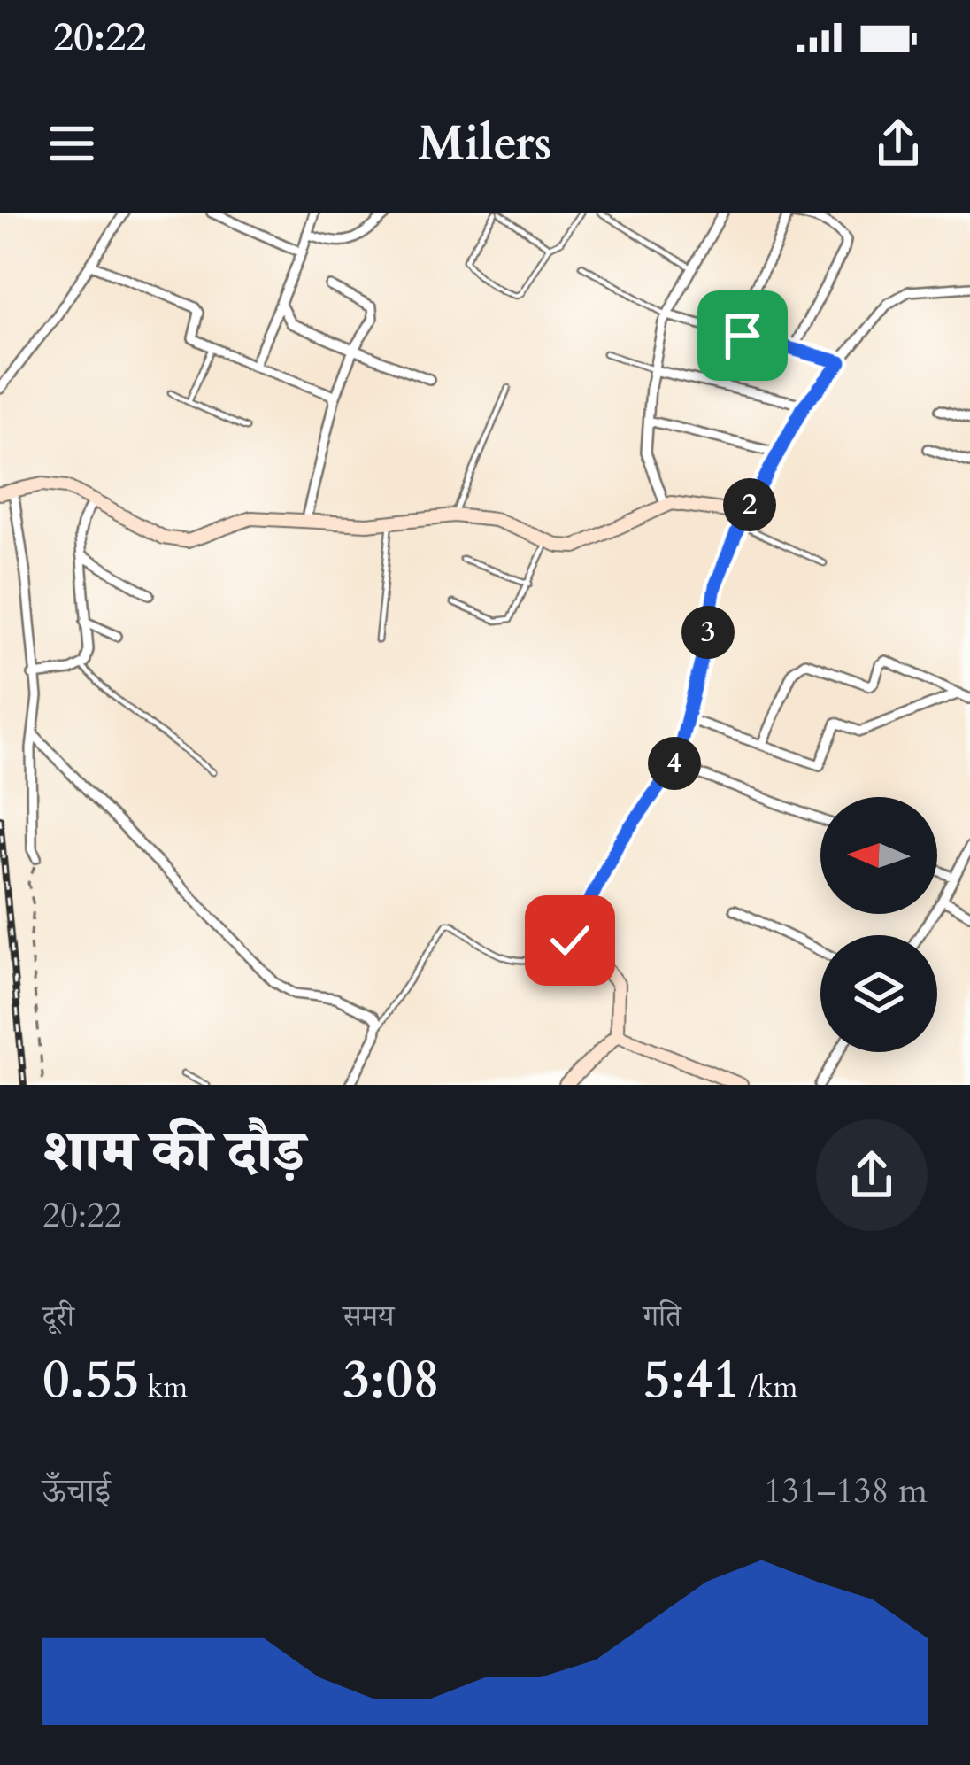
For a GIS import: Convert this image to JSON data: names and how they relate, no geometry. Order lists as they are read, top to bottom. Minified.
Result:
{"north":"left","page":{"status":"20:22","header":"Milers","pins":["2","3","4"],"heading":["शाम की दौड़","20:22"],"stats":[["दूरी","0.55 km"],["समय","3:08"],["गति","5:41 /km"]],"chart":["ऊँचाई","131–138 m"]}}
